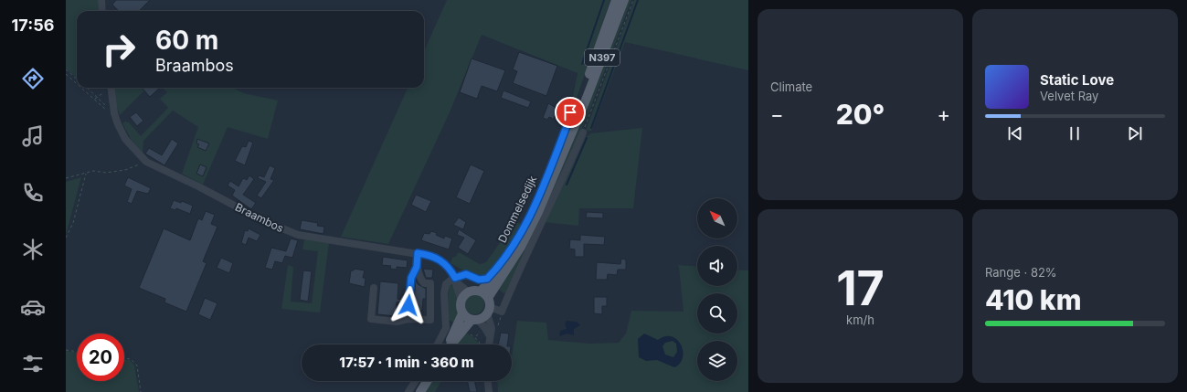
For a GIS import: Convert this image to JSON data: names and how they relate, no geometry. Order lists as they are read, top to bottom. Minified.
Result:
{"streets":{"main road":["N397","Dommelsedijk"],"street":["Braambos"]},"crossings":[["Dommelsedijk","Braambos"]],"north":"top left","page":{"tabs":"17:56","tile":["Climate",["17","km/h"],["Range · 82%","410 km"]],"turn":["60 m","Braambos"],"song":["Static Love","Velvet Ray"],"heat":["−","20°","+"],"limit":"20","trip":"17:57 · 1 min · 360 m"}}
